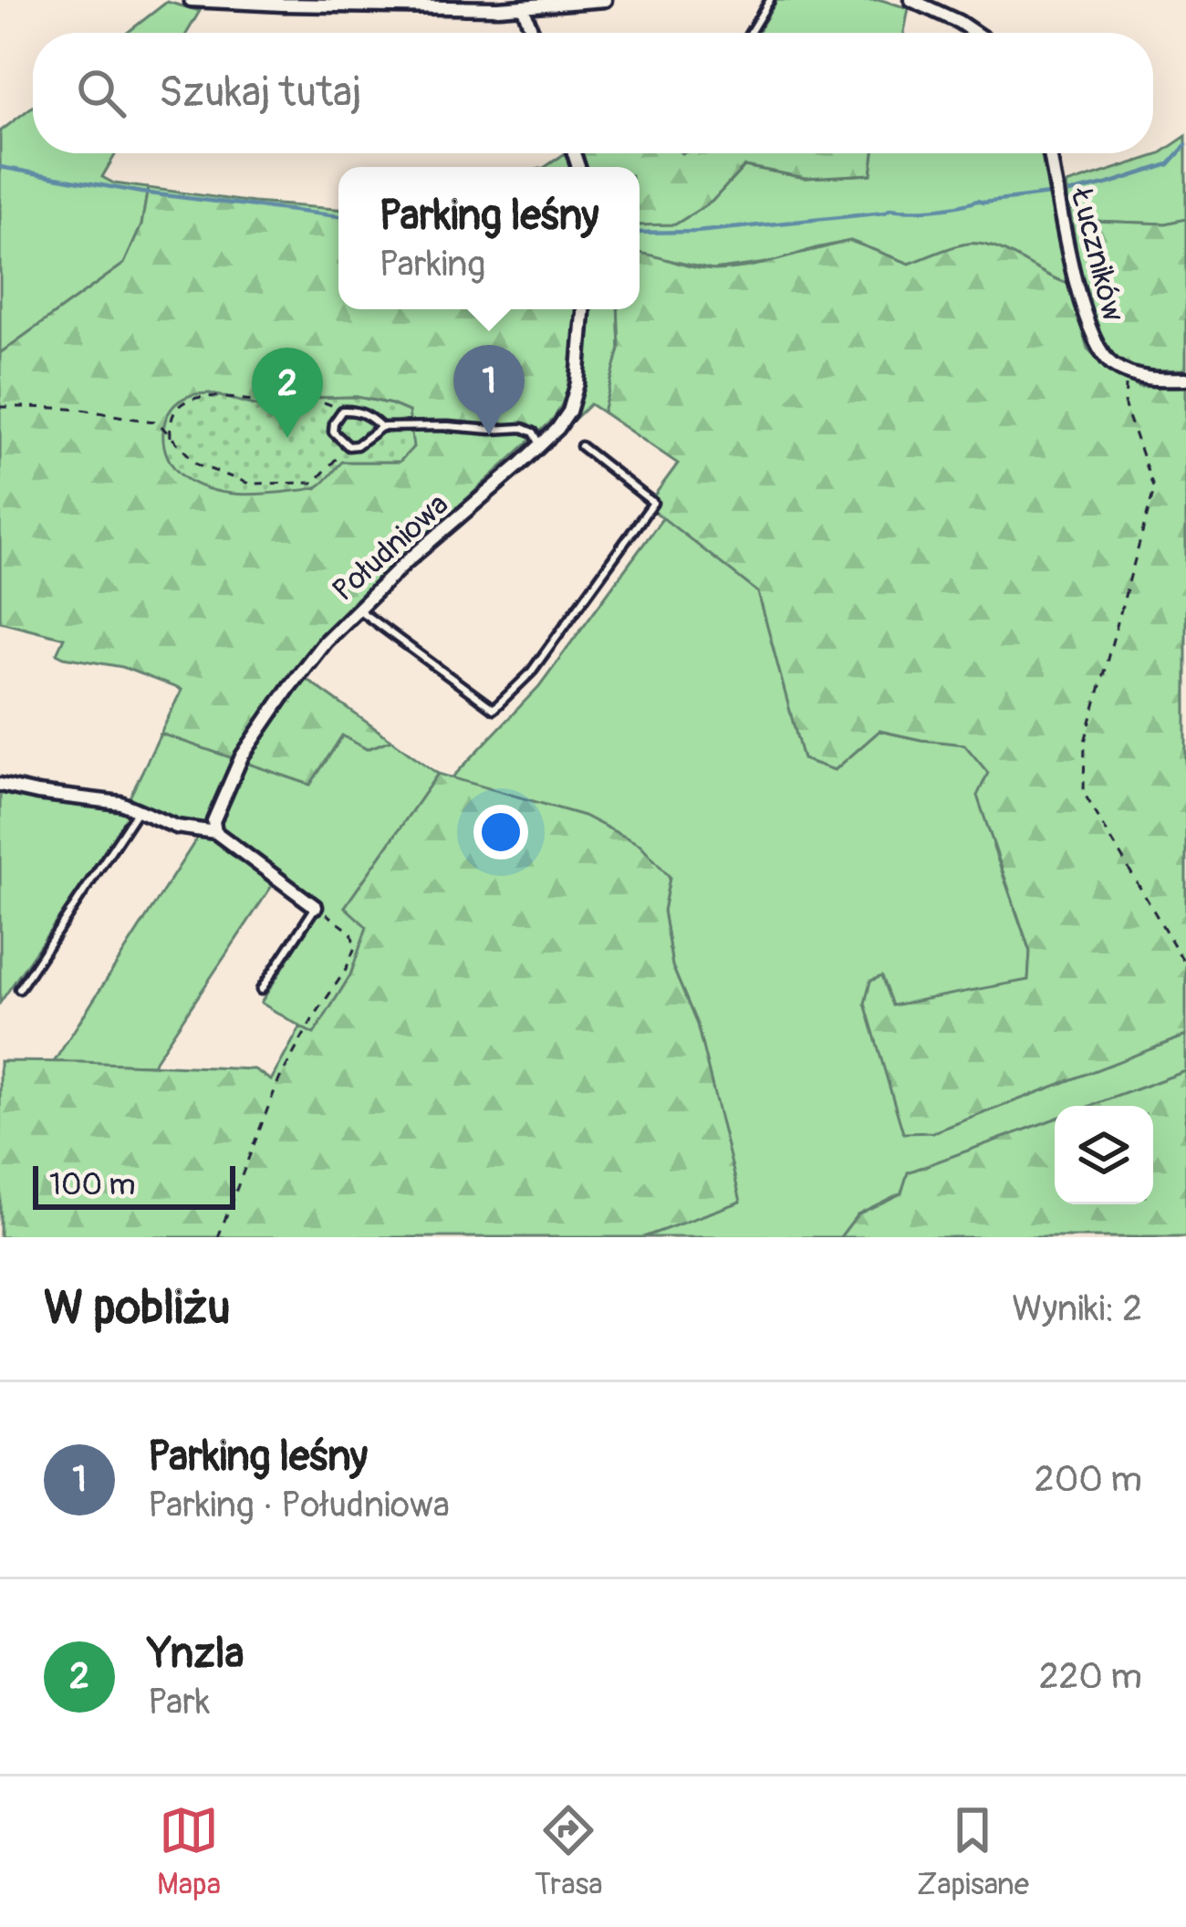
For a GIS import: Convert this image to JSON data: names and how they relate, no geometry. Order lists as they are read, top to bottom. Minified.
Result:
{"streets":{"street":["Łuczników","Południowa"]},"scale_bar":"100 m","page":{"search":"Szukaj tutaj","popup":["Parking leśny","Parking"],"pins":["1","2"],"scale":"100 m","heading":["W pobliżu","Wyniki: 2"],"list":[{"mark":"1","name":"Parking leśny","note":"Parking · Południowa","value":"200 m"},{"mark":"2","name":"Ynzla","note":"Park","value":"220 m"}],"nav":["Mapa","Trasa","Zapisane"]}}
